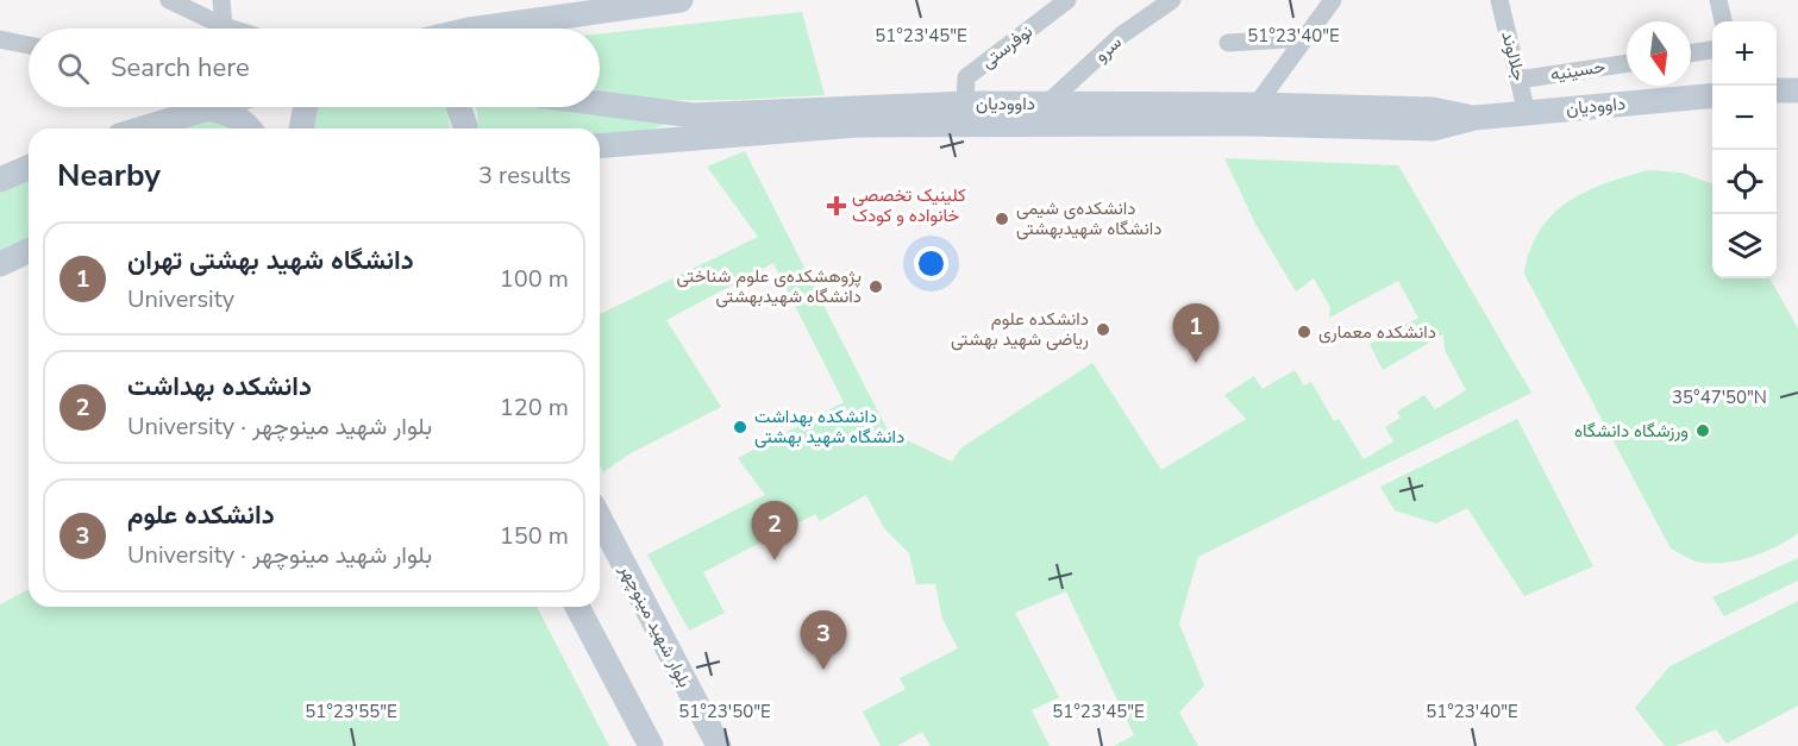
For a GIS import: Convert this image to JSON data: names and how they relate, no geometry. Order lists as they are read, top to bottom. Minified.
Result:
{"streets":{"street":["نوفرستی","سرو","جلالوند","حسینیه","داوودیان","بلوار شهید مینوچهر"]},"crossings":[["نوفرستی","داوودیان"],["سرو","داوودیان"],["جلالوند","حسینیه"],["جلالوند","داوودیان"]],"places":{"health":["کلینیک تخصصی خانواده و کودک"],"other":["دانشکده‌ی شیمی دانشگاه شهیدبهشتی","پژوهشکده‌ی علوم شناختی دانشگاه شهیدبهشتی","دانشکده علوم ریاضی شهید بهشتی","دانشکده معماری","دانشکده بهداشت دانشگاه شهید بهشتی","ورزشگاه دانشگاه"]},"north":"bottom","page":{"map_buttons":["+","−"],"search":"Search here","heading":["Nearby","3 results"],"list":[{"mark":"1","name":"دانشگاه شهید بهشتی تهران","note":"University","value":"100 m"},{"mark":"2","name":"دانشکده بهداشت","note":"University · بلوار شهید مینوچهر","value":"120 m"},{"mark":"3","name":"دانشکده علوم","note":"University · بلوار شهید مینوچهر","value":"150 m"}],"pins":["1","2","3"]},"coordinates":["51°23'45\"E","51°23'40\"E","35°47'50\"N","51°23'55\"E","51°23'50\"E"]}
